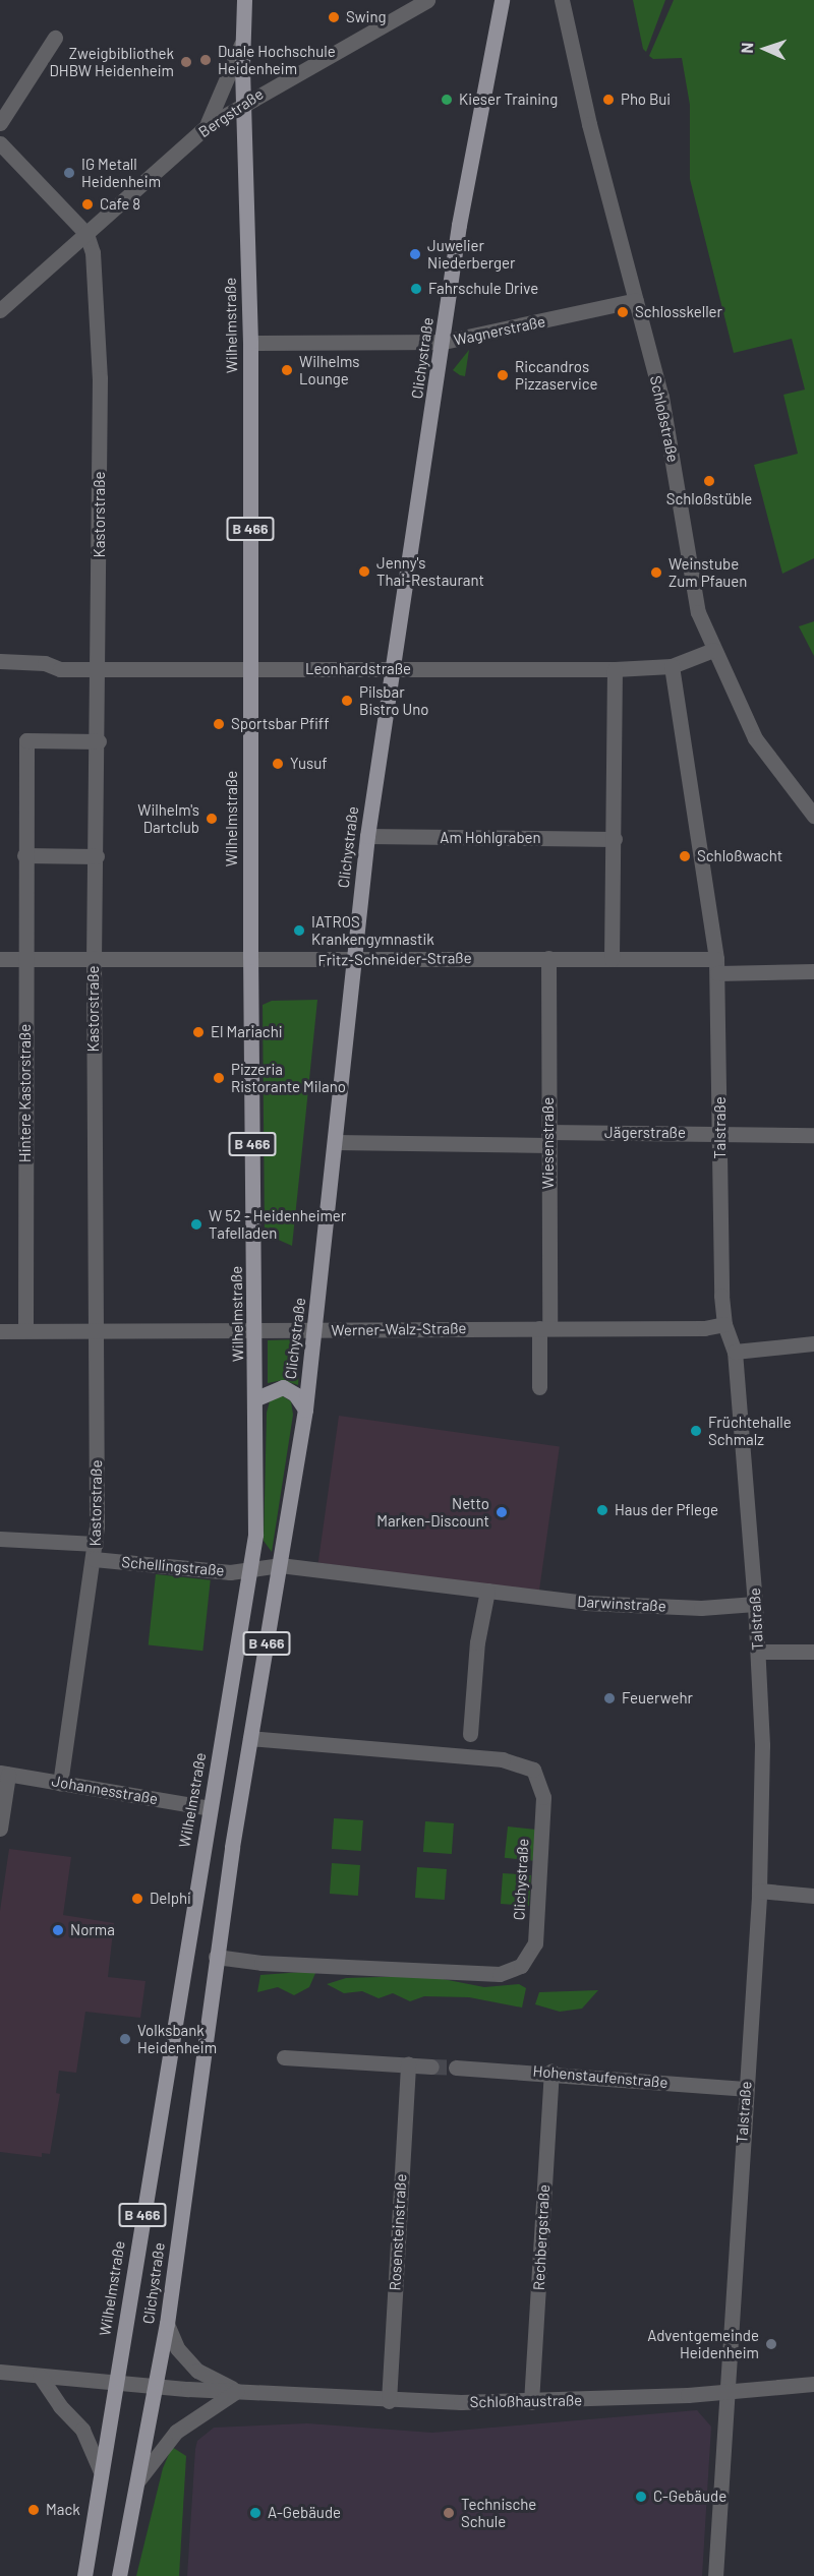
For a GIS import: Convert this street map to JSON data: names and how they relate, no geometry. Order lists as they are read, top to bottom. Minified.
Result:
{"streets":{"main road":["Wilhelmstraße","Clichystraße","B 466"],"street":["Bergstraße","Wagnerstraße","Schloßstraße","Kastorstraße","Leonhardstraße","Am Hohlgraben","Fritz-Schneider-Straße","Hintere Kastorstraße","Talstraße","Jägerstraße","Wiesenstraße","Werner-Walz-Straße","Schellingstraße","Darwinstraße","Johannesstraße","Hohenstaufenstraße","Rosensteinstraße","Rechbergstraße","Schloßhaustraße"]},"crossings":[["Bergstraße","Wilhelmstraße"],["Bergstraße","Kastorstraße"],["Wilhelmstraße","Wagnerstraße"],["Wilhelmstraße","Leonhardstraße"],["Wilhelmstraße","Fritz-Schneider-Straße"],["Wilhelmstraße","Werner-Walz-Straße"],["Wilhelmstraße","Schellingstraße"],["Wilhelmstraße","Darwinstraße"],["Wilhelmstraße","Johannesstraße"],["Wilhelmstraße","Schloßhaustraße"],["Wagnerstraße","Clichystraße"],["Wagnerstraße","Schloßstraße"],["Clichystraße","Leonhardstraße"],["Clichystraße","Am Hohlgraben"],["Clichystraße","Fritz-Schneider-Straße"],["Clichystraße","Jägerstraße"],["Clichystraße","Werner-Walz-Straße"],["Clichystraße","Darwinstraße"],["Clichystraße","Schloßhaustraße"],["Schloßstraße","Leonhardstraße"],["Kastorstraße","Leonhardstraße"],["Kastorstraße","Fritz-Schneider-Straße"],["Kastorstraße","Hintere Kastorstraße"],["Kastorstraße","Werner-Walz-Straße"],["Kastorstraße","Schellingstraße"],["Kastorstraße","Johannesstraße"],["Leonhardstraße","Talstraße"],["Fritz-Schneider-Straße","Hintere Kastorstraße"],["Fritz-Schneider-Straße","Talstraße"],["Fritz-Schneider-Straße","Wiesenstraße"],["Hintere Kastorstraße","Werner-Walz-Straße"],["Talstraße","Jägerstraße"],["Talstraße","Werner-Walz-Straße"],["Talstraße","Darwinstraße"],["Talstraße","Hohenstaufenstraße"],["Talstraße","Schloßhaustraße"],["Jägerstraße","Wiesenstraße"],["Wiesenstraße","Werner-Walz-Straße"],["Schellingstraße","Darwinstraße"],["Hohenstaufenstraße","Rechbergstraße"],["Rosensteinstraße","Schloßhaustraße"],["Rechbergstraße","Schloßhaustraße"]],"places":["Swing","Duale Hochschule Heidenheim","Zweigbibliothek DHBW Heidenheim","Kieser Training","Pho Bui","IG Metall Heidenheim","Cafe 8","Juwelier Niederberger","Fahrschule Drive","Schlosskeller","Wilhelms Lounge","Riccandros Pizzaservice","Schloßstüble","Jenny's Thai-Restaurant","Weinstube Zum Pfauen","Pilsbar Bistro Uno","Sportsbar Pfiff","Yusuf","Wilhelm's Dartclub","Schloßwacht","IATROS Krankengymnastik","El Mariachi","Pizzeria Ristorante Milano","W 52 - Heidenheimer Tafelladen","Früchtehalle Schmalz","Haus der Pflege","Netto Marken-Discount","Feuerwehr","Delphi","Norma","Volksbank Heidenheim","Adventgemeinde Heidenheim","C-Gebäude","Mack","A-Gebäude","Technische Schule"],"north":"left"}
